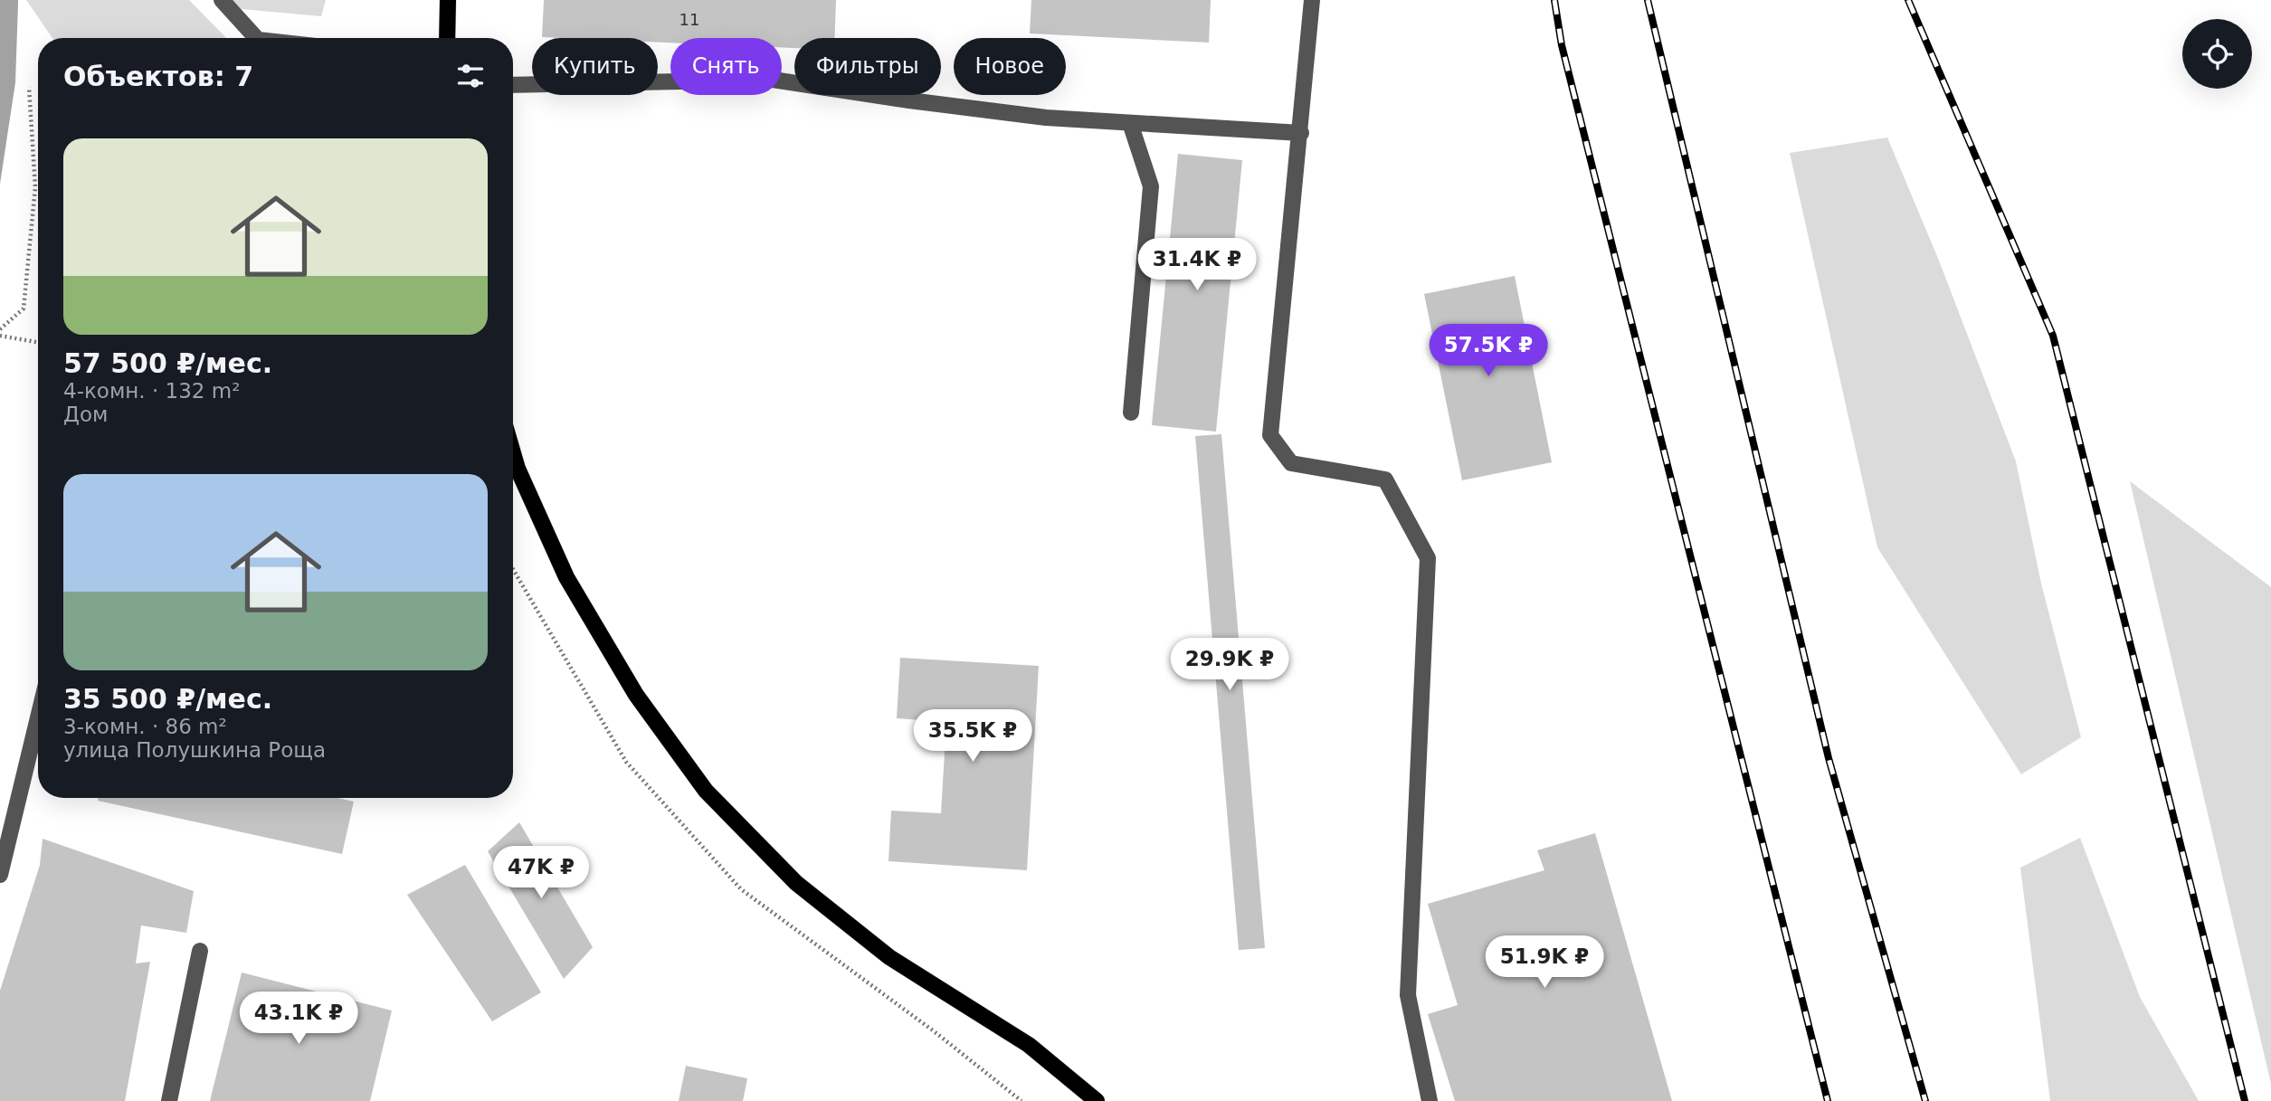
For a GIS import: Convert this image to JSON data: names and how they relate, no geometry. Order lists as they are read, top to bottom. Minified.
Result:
{"house_numbers":["11"],"page":{"chip":["Купить","Снять","Фильтры","Новое"],"heading":"Объектов: 7","list":[{"name":"57 500 ₽/мес.","note":"4-комн. · 132 m² · Дом"},{"name":"35 500 ₽/мес.","note":"3-комн. · 86 m² · улица Полушкина Роща"}],"price":["31.4K ₽","57.5K ₽","29.9K ₽","35.5K ₽","47K ₽","51.9K ₽","43.1K ₽"]}}
